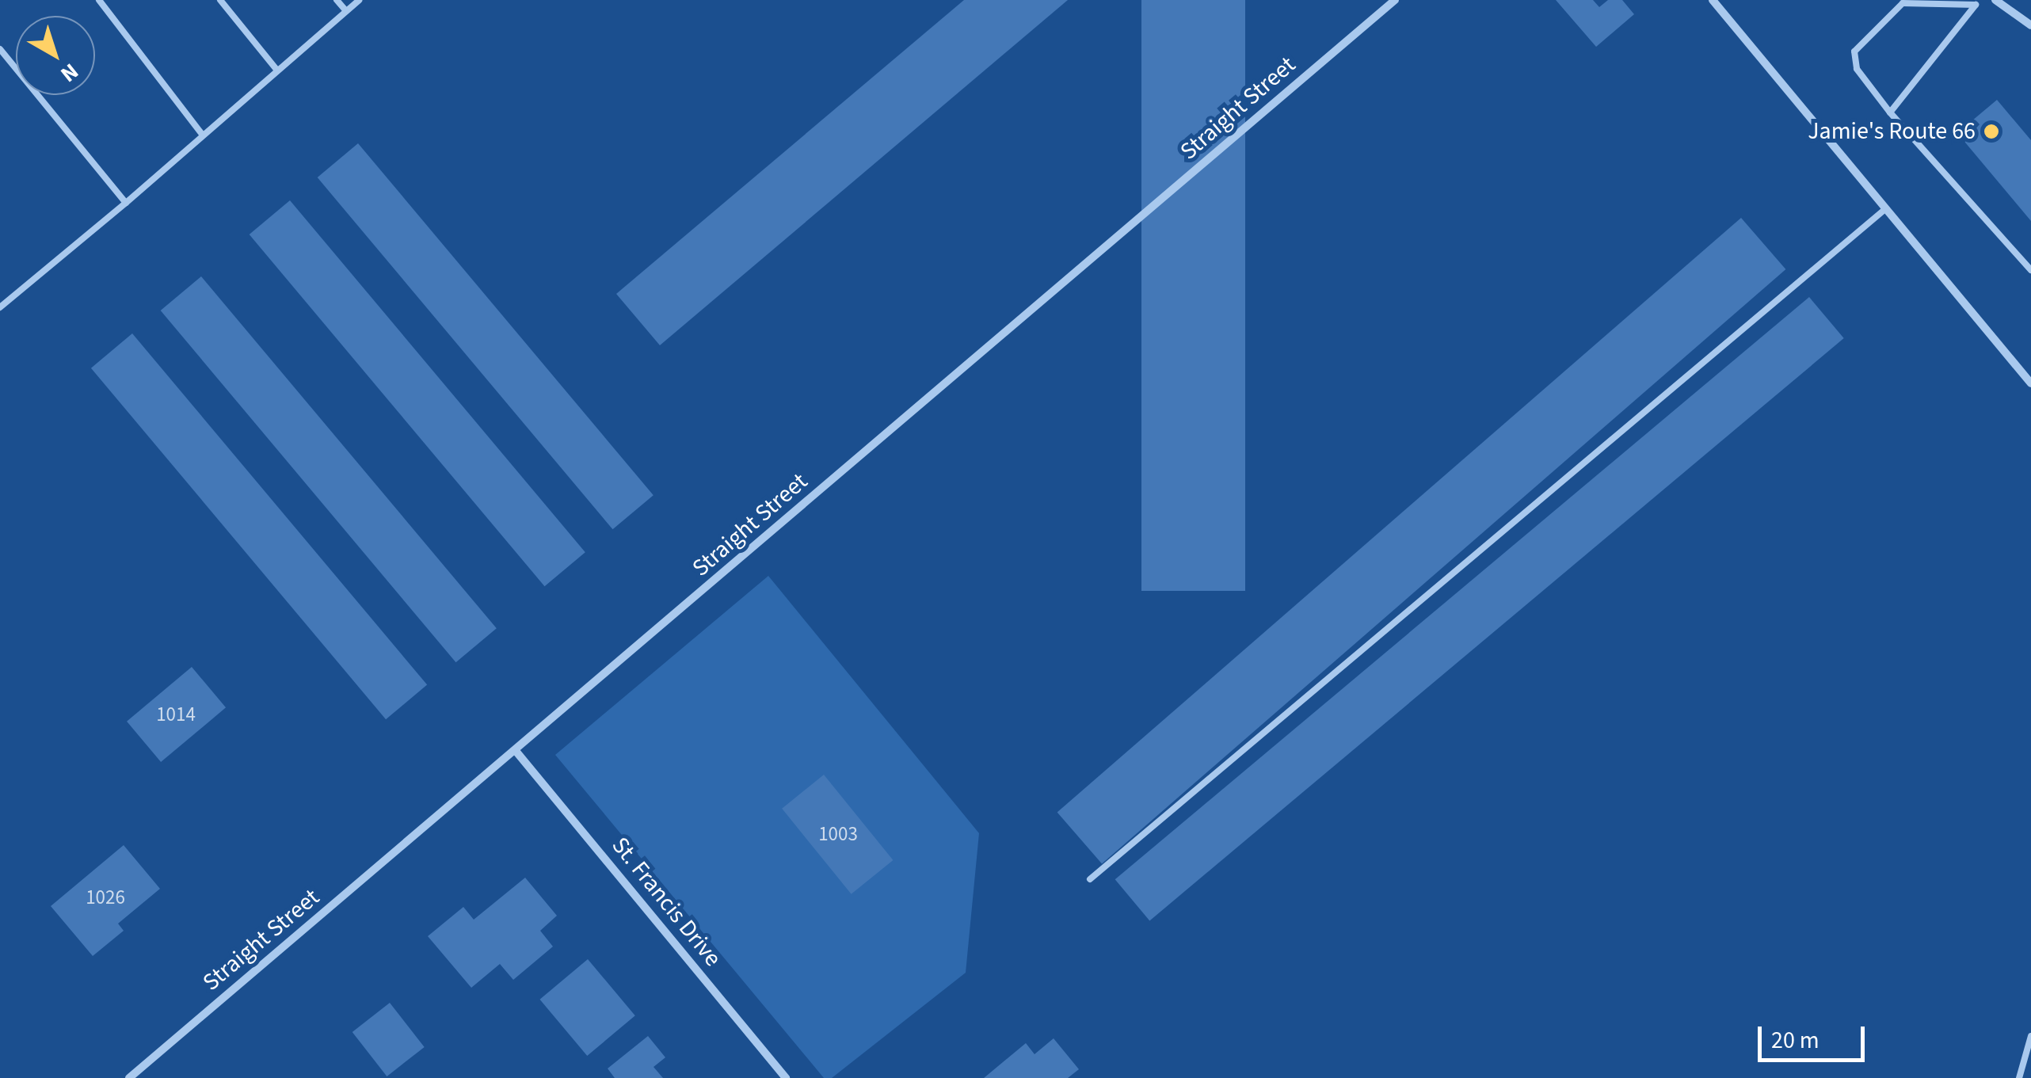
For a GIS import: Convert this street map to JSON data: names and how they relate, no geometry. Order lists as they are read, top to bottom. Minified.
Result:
{"streets":{"street":["Straight Street","St. Francis Drive"]},"crossings":[["Straight Street","St. Francis Drive"]],"places":["Jamie's Route 66"],"house_numbers":["1014","1003","1026"],"scale_bar":"20 m","north":"bottom right"}
